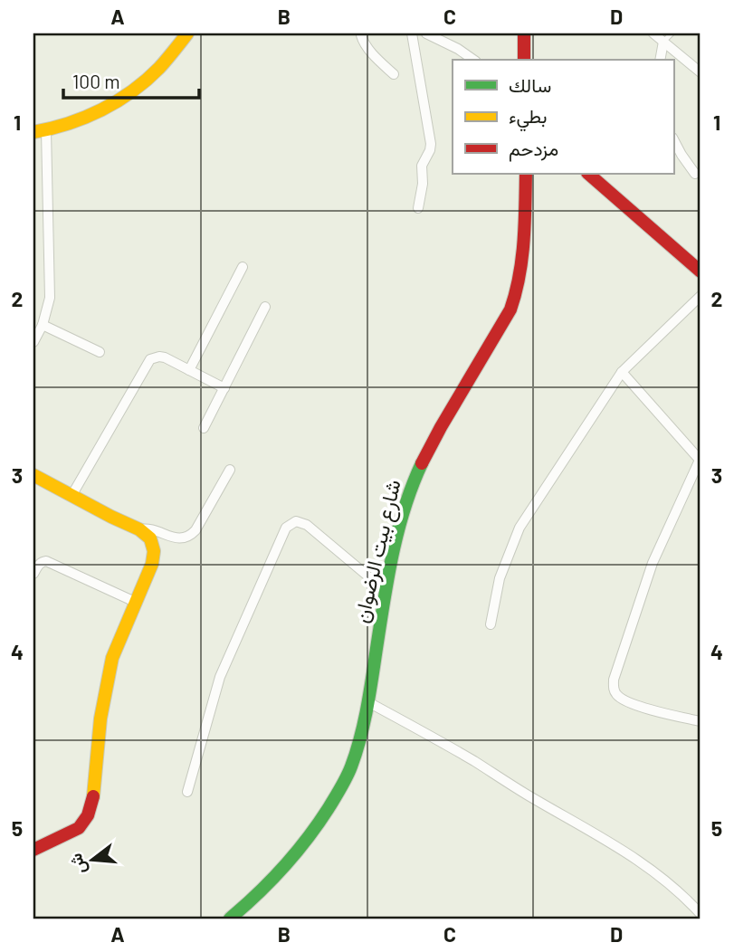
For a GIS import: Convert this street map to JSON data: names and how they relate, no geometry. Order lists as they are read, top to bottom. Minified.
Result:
{"streets":{"street":["شارع بيت الرضوان"]},"legend":["سالك","بطيء","مزدحم"],"scale_bar":"100 m","north":"left","grid":{"columns":["A","B","C","D"],"rows":["1","2","3","4","5"]}}
